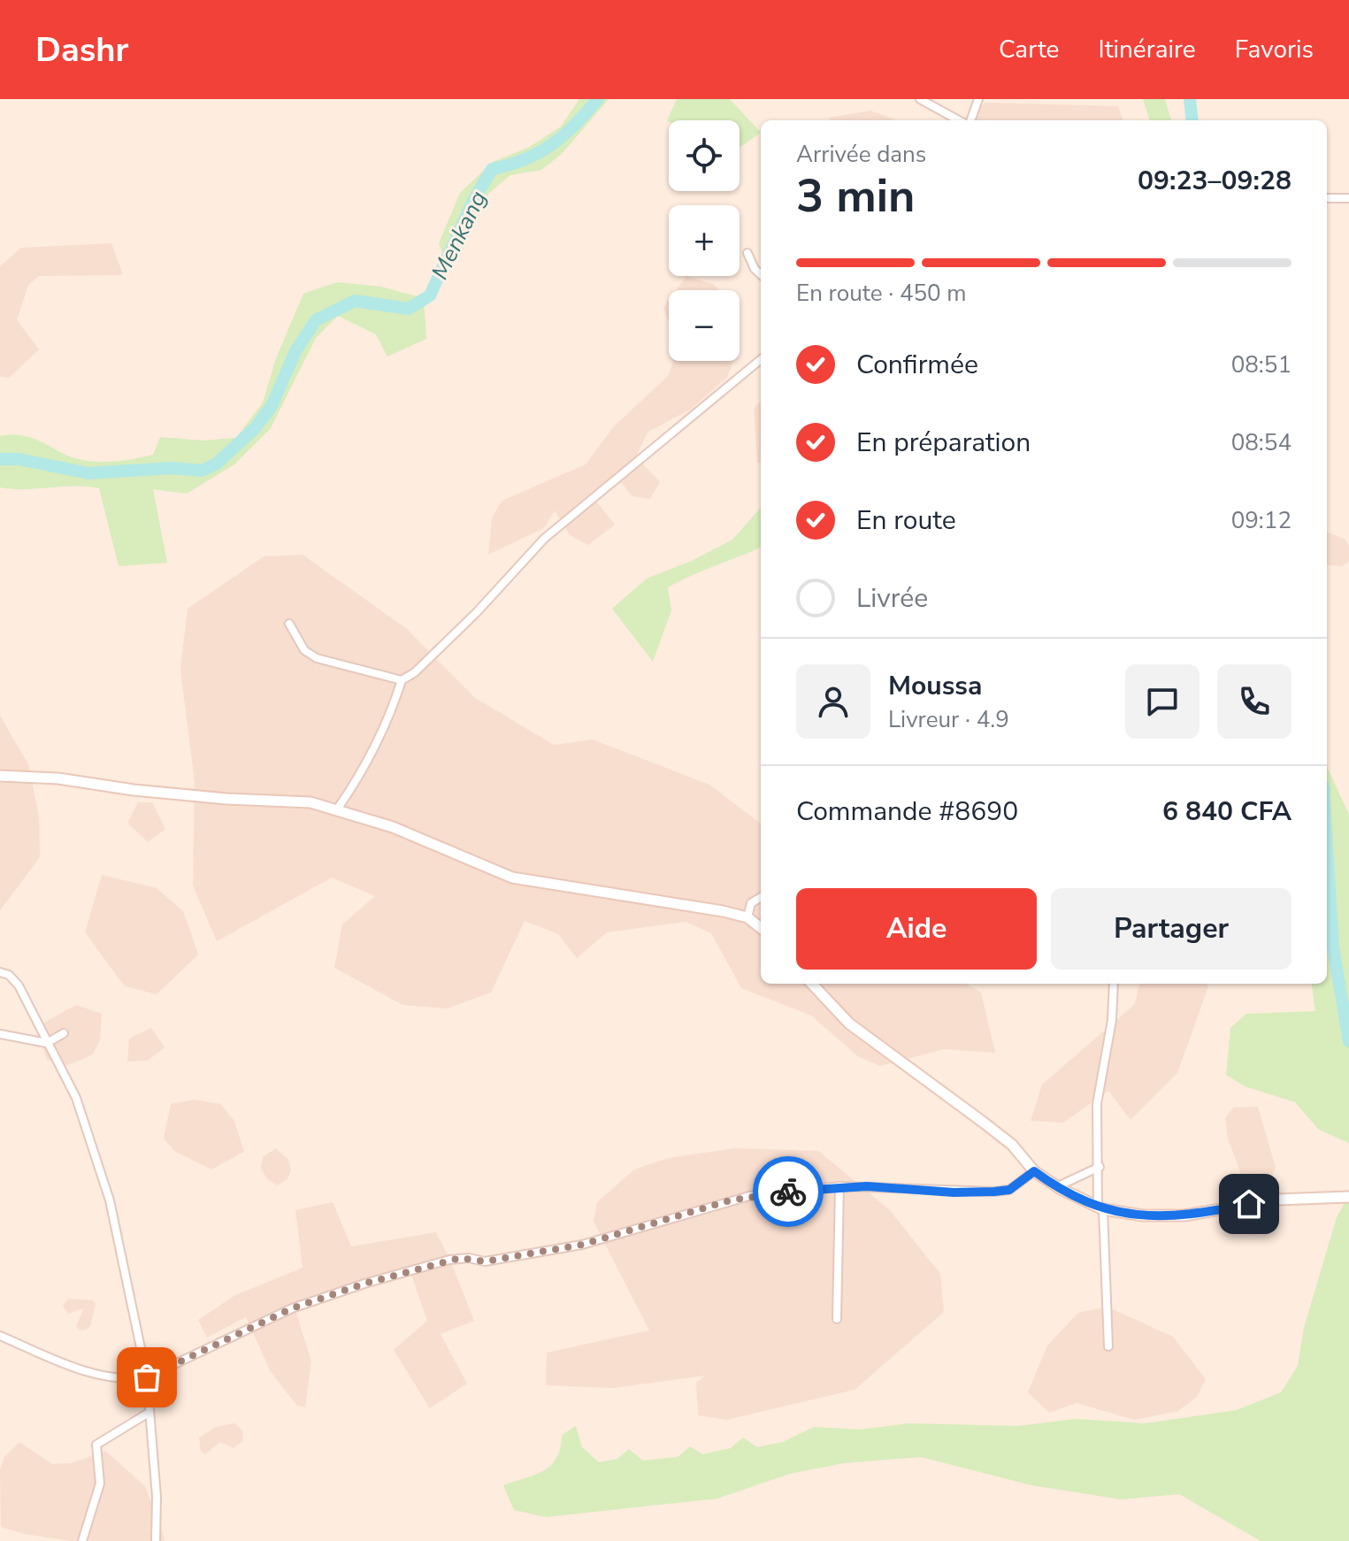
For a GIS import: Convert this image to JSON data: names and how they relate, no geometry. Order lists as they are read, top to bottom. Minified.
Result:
{"water":["Menkang"],"page":{"header":"Dashr","nav":["Carte","Itinéraire","Favoris"],"map_buttons":["+","−"],"heading":["3 min","Arrivée dans","09:23–09:28"],"panel":["Moussa","Livreur · 4.9","Commande #8690","6 840 CFA"],"bar":"En route · 450 m","list":[["Confirmée","08:51"],["En préparation","08:54"],["En route","09:12"],"Livrée"],"buttons":["Aide","Partager"]}}
